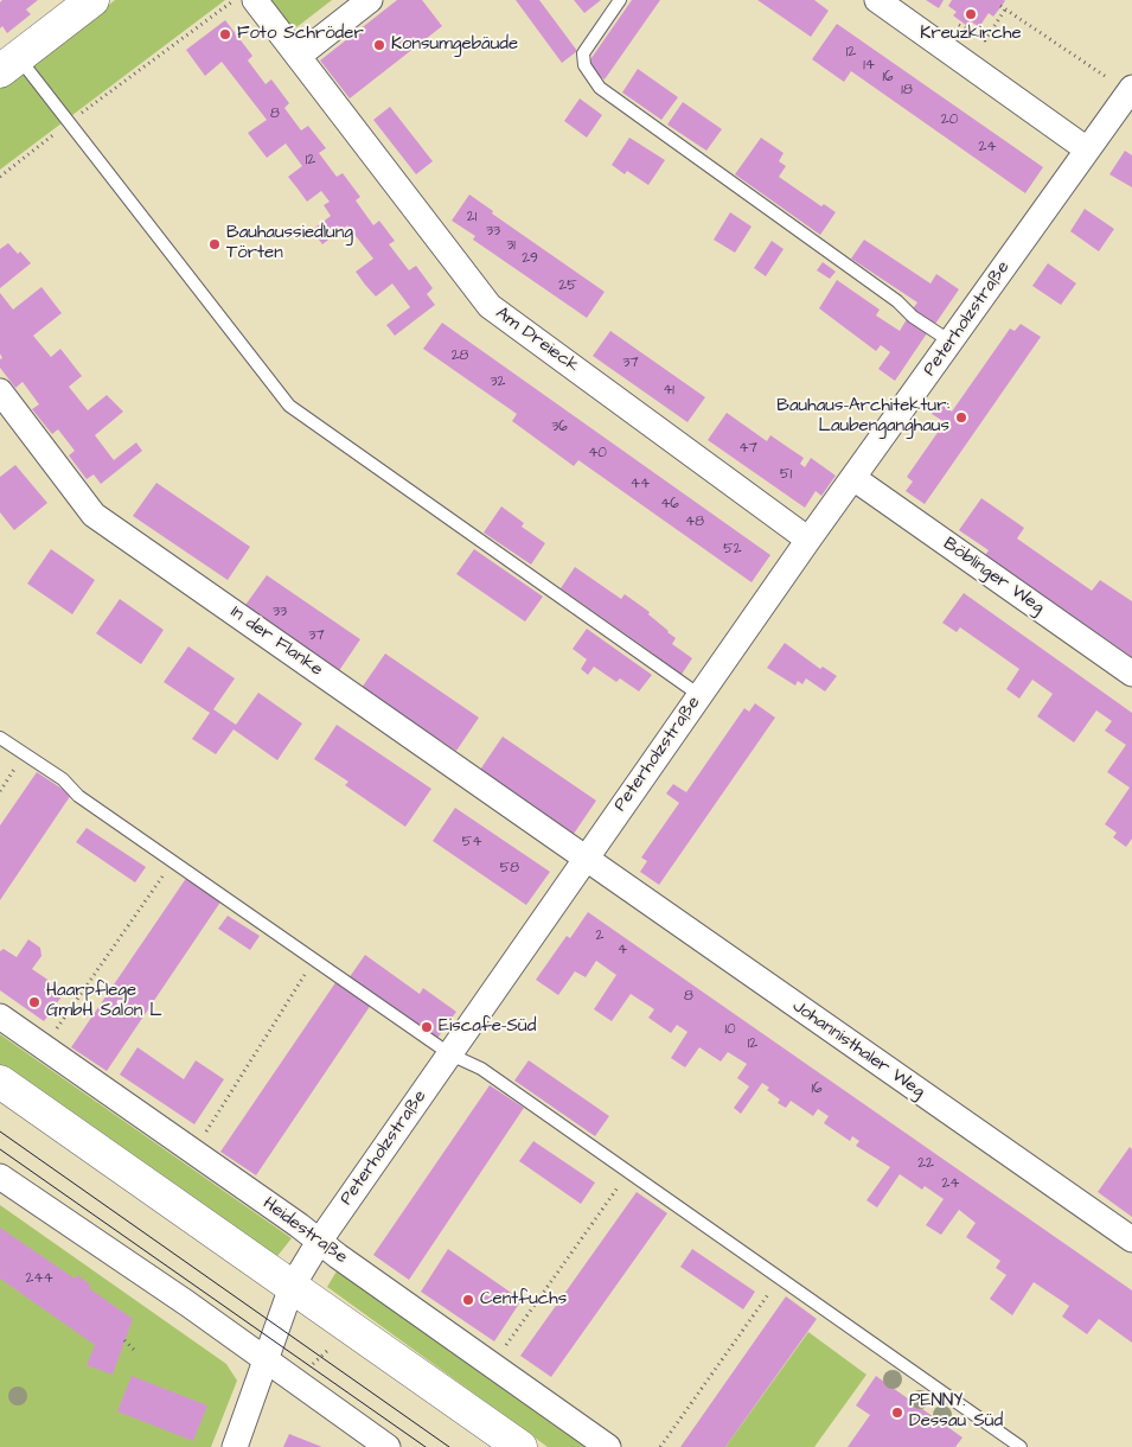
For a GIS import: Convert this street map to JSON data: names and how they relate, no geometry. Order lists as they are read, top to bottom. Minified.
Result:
{"streets":{"street":["Peterholzstraße","Am Dreieck","Böblinger Weg","In der Flanke","Johannisthaler Weg","Heidestraße"]},"crossings":[["Peterholzstraße","Am Dreieck"],["Peterholzstraße","Böblinger Weg"],["Peterholzstraße","In der Flanke"],["Peterholzstraße","Johannisthaler Weg"],["Peterholzstraße","Heidestraße"],["In der Flanke","Johannisthaler Weg"]],"places":["Kreuzkirche","Foto Schröder","Konsumgebäude","Bauhaussiedlung Törten","Bauhaus-Architektur: Laubenganghaus","Haarpflege GmbH Salon L","Eiscafe-Süd","Centfuchs","PENNY. Dessau Süd"],"house_numbers":["12","14","16","18","8","20","24","12","21","33","31","29","25","28","37","32","41","36","47","40","51","44","46","48","52","33","37","54","58","2","4","8","10","12","16","22","24","244"]}
